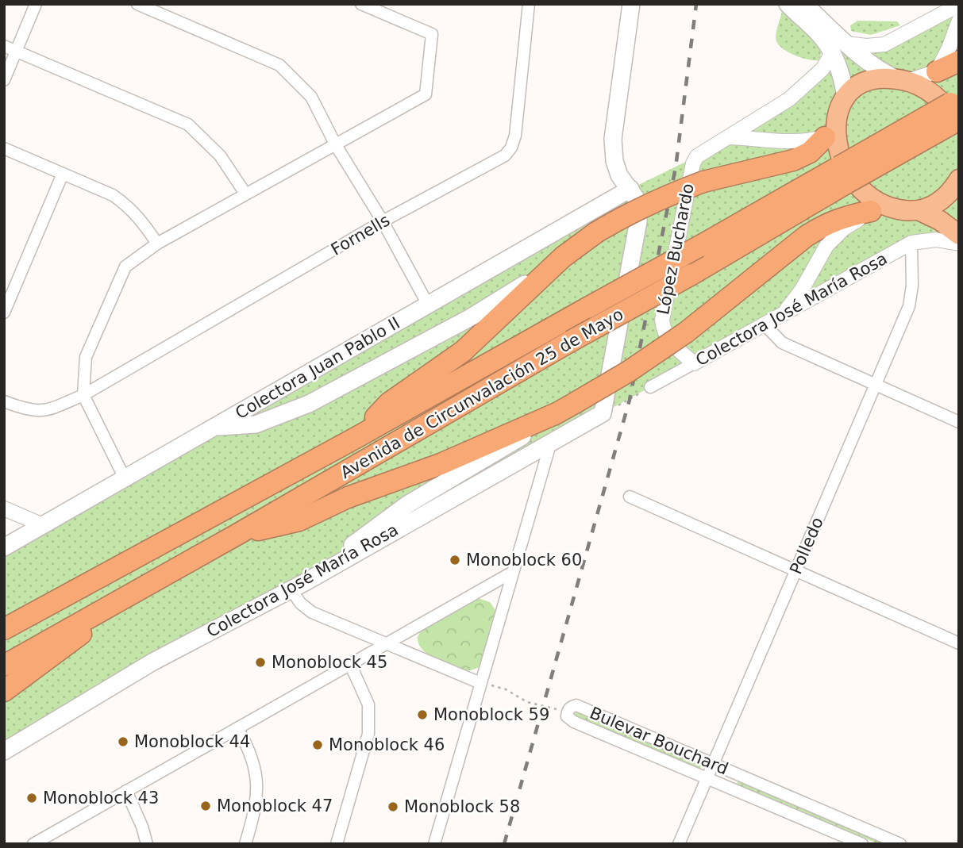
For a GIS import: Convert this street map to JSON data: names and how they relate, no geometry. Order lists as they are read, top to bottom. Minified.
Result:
{"streets":{"highway":["Avenida de Circunvalación 25 de Mayo"],"main road":["Colectora José María Rosa","Colectora Juan Pablo II"],"street":["Fornells","López Buchardo","Polledo","Bulevar Bouchard"]},"crossings":[["López Buchardo","Colectora José María Rosa"],["Colectora José María Rosa","Colectora Juan Pablo II"],["Colectora José María Rosa","Polledo"],["Polledo","Bulevar Bouchard"]],"places":["Monoblock 60","Monoblock 45","Monoblock 59","Monoblock 44","Monoblock 46","Monoblock 43","Monoblock 47","Monoblock 58"]}
